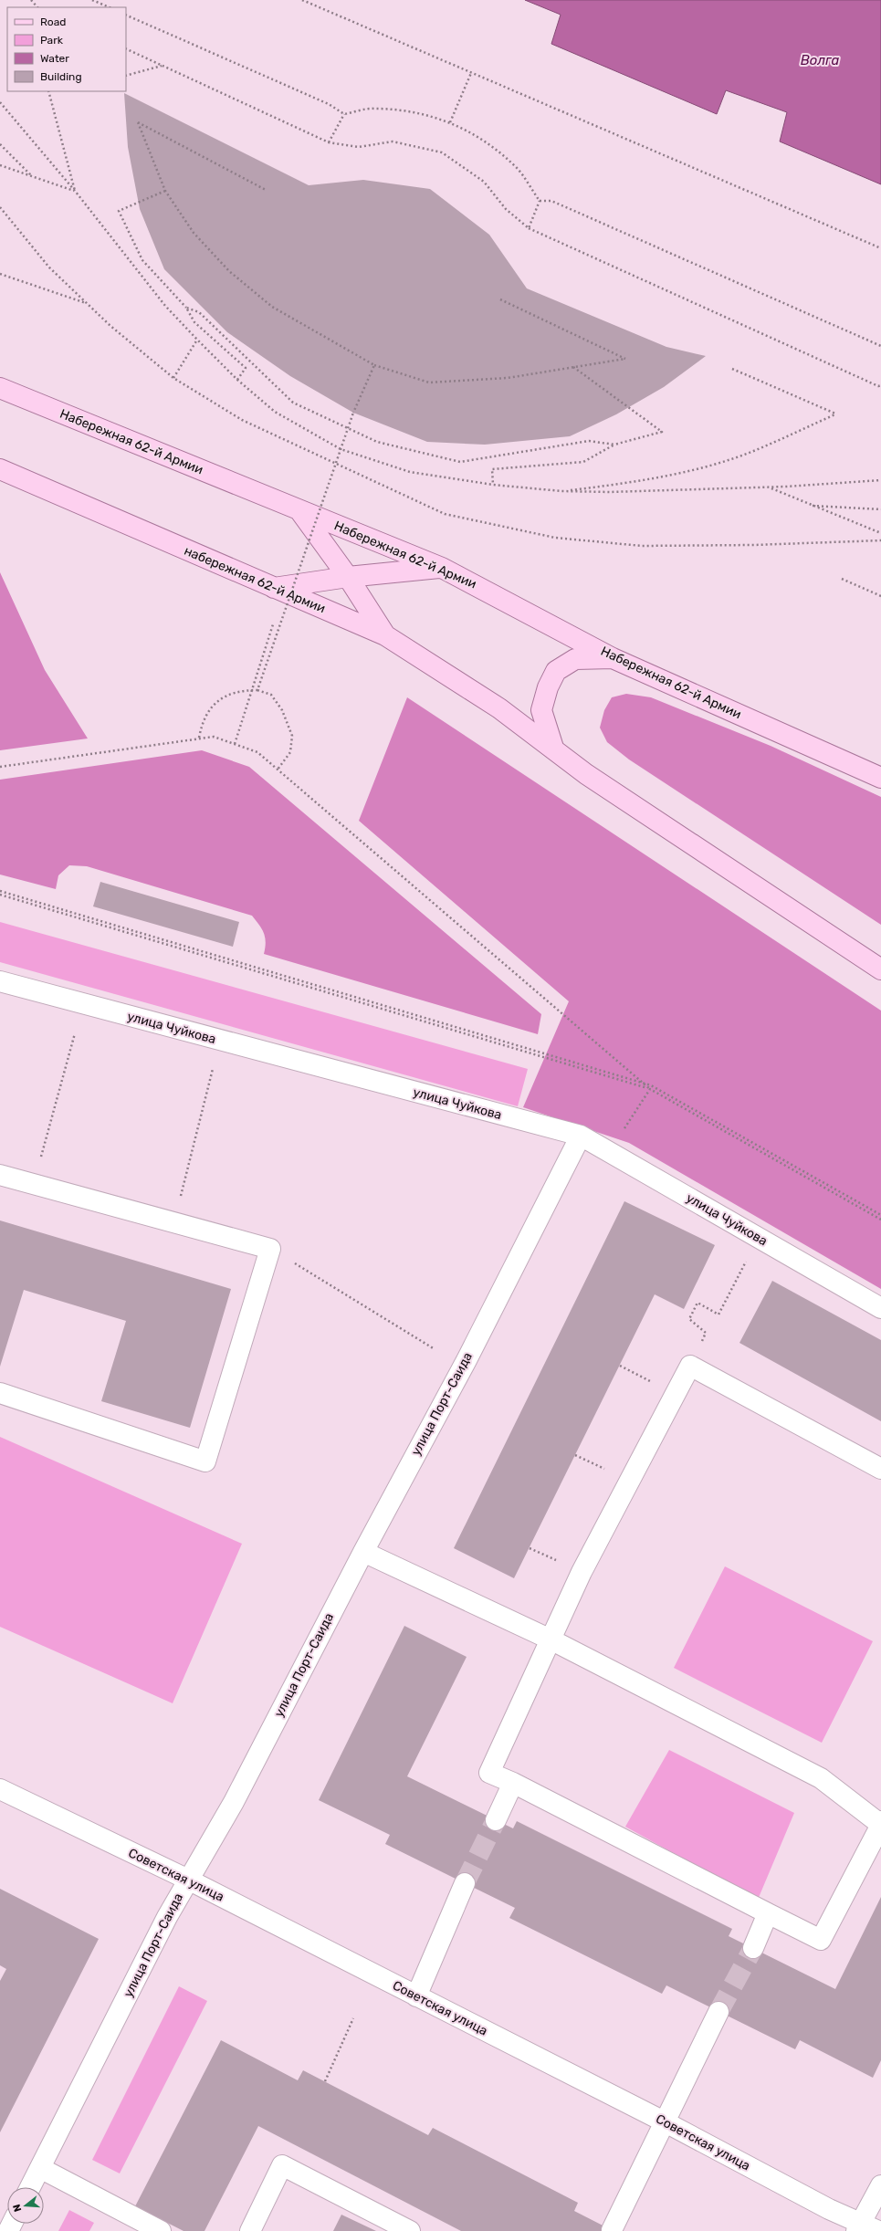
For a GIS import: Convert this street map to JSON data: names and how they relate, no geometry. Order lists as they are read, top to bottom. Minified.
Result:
{"streets":{"main road":["Набережная 62-й Армии","набережная 62-й Армии"],"street":["улица Чуйкова","улица Порт-Саида","Советская улица"]},"crossings":[["улица Чуйкова","улица Порт-Саида"],["улица Порт-Саида","Советская улица"]],"water":["Волга"],"legend":["Road","Park","Water","Building"],"north":"left"}
